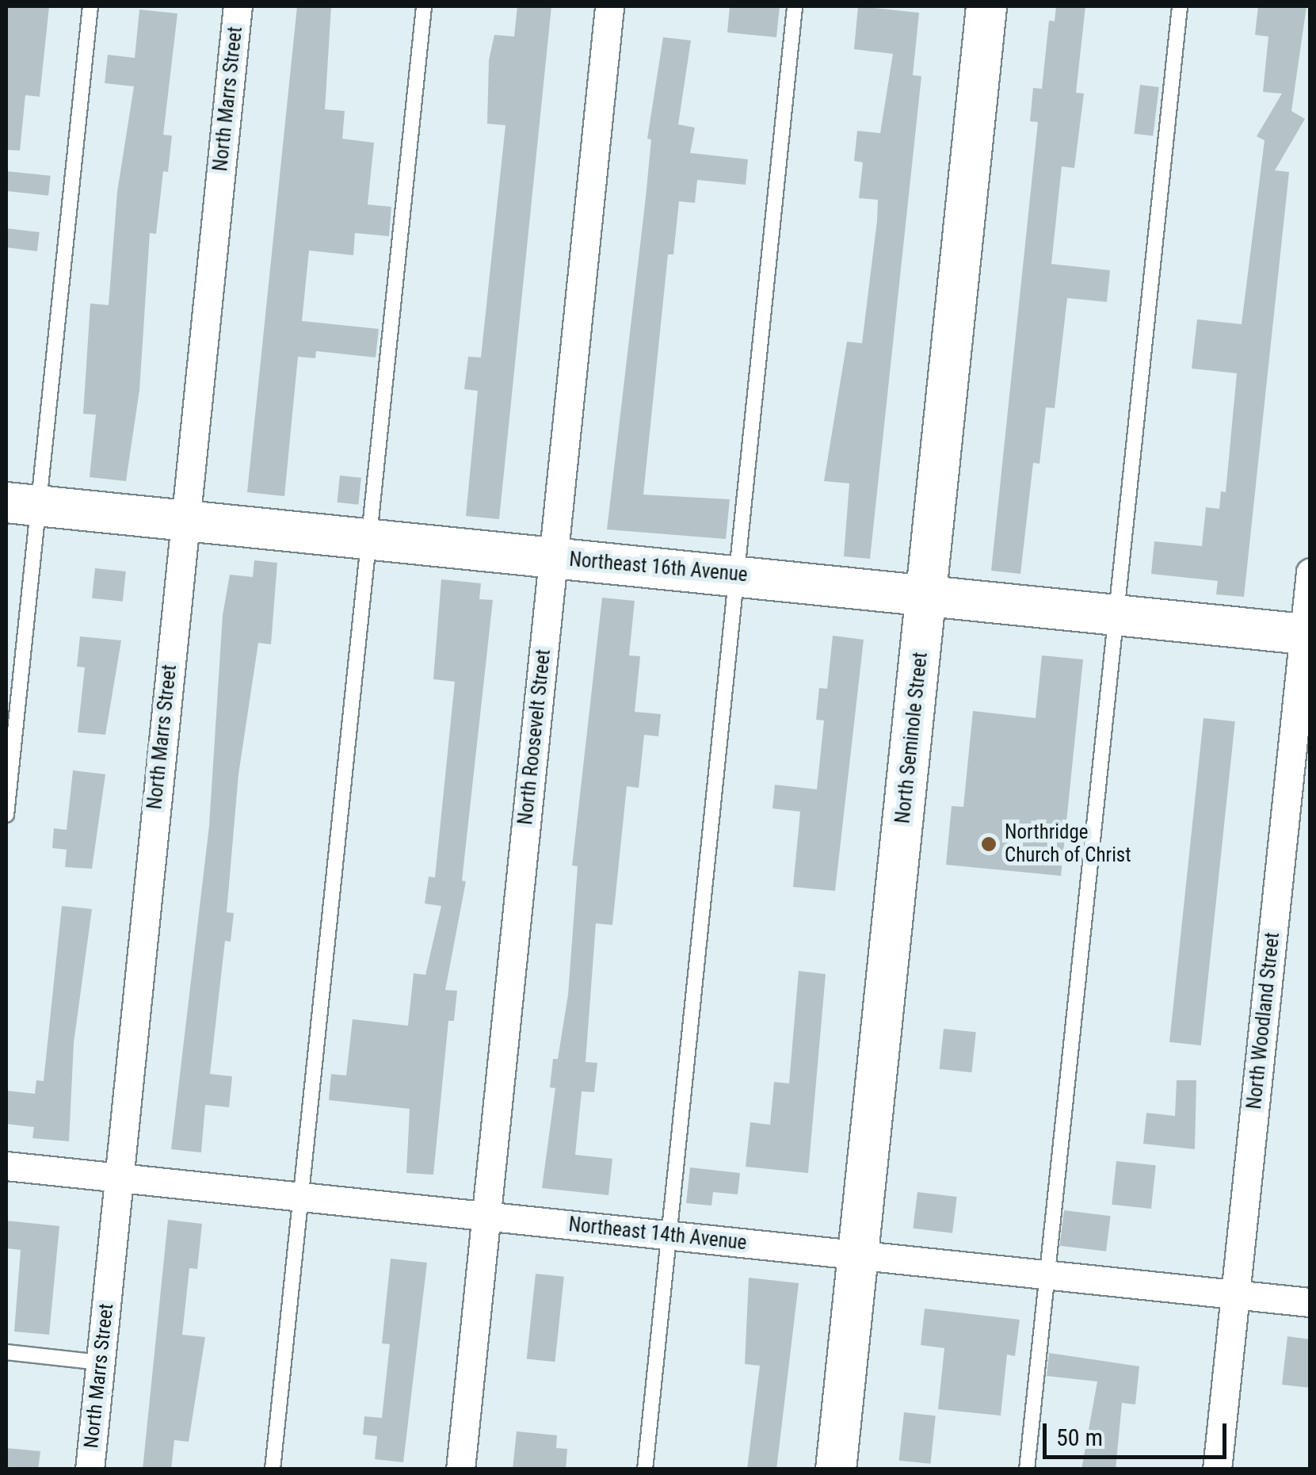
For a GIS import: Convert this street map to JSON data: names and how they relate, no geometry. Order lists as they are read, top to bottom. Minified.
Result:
{"streets":{"street":["North Marrs Street","Northeast 16th Avenue","North Roosevelt Street","North Seminole Street","North Woodland Street","Northeast 14th Avenue"]},"crossings":[["North Marrs Street","Northeast 16th Avenue"],["North Marrs Street","Northeast 14th Avenue"],["Northeast 16th Avenue","North Roosevelt Street"],["Northeast 16th Avenue","North Seminole Street"],["Northeast 16th Avenue","North Woodland Street"],["North Roosevelt Street","Northeast 14th Avenue"],["North Seminole Street","Northeast 14th Avenue"],["North Woodland Street","Northeast 14th Avenue"]],"places":["Northridge Church of Christ"],"scale_bar":"50 m"}
